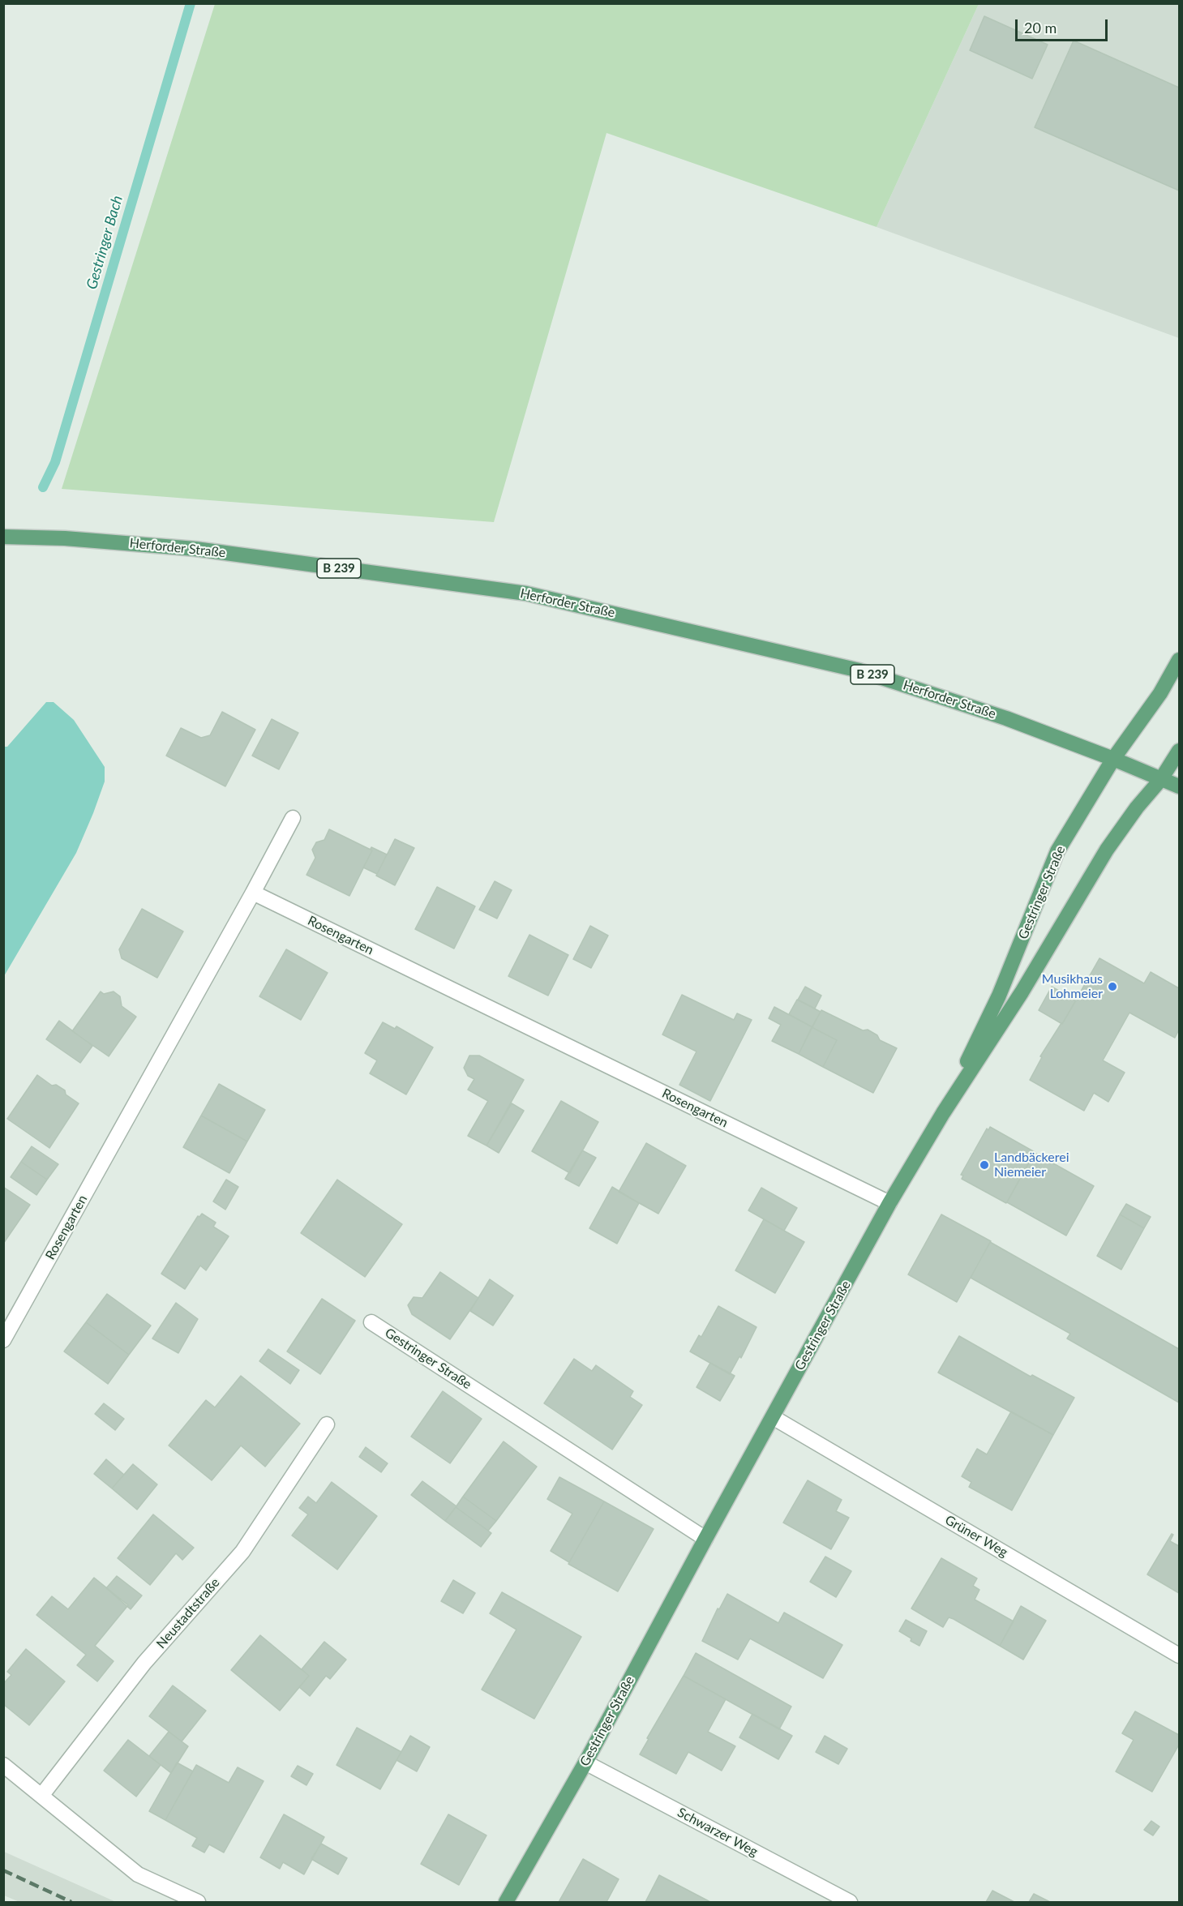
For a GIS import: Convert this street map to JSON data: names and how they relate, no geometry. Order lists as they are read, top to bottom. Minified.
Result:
{"streets":{"main road":["Herforder Straße","B 239","Gestringer Straße"],"street":["Rosengarten","Grüner Weg","Neustadtstraße","Schwarzer Weg"]},"crossings":[["Herforder Straße","B 239"],["Herforder Straße","Gestringer Straße"],["B 239","Gestringer Straße"],["Gestringer Straße","Rosengarten"],["Gestringer Straße","Grüner Weg"],["Gestringer Straße","Schwarzer Weg"]],"water":["Gestringer Bach"],"places":["Musikhaus Lohmeier","Landbäckerei Niemeier"],"scale_bar":"20 m"}
